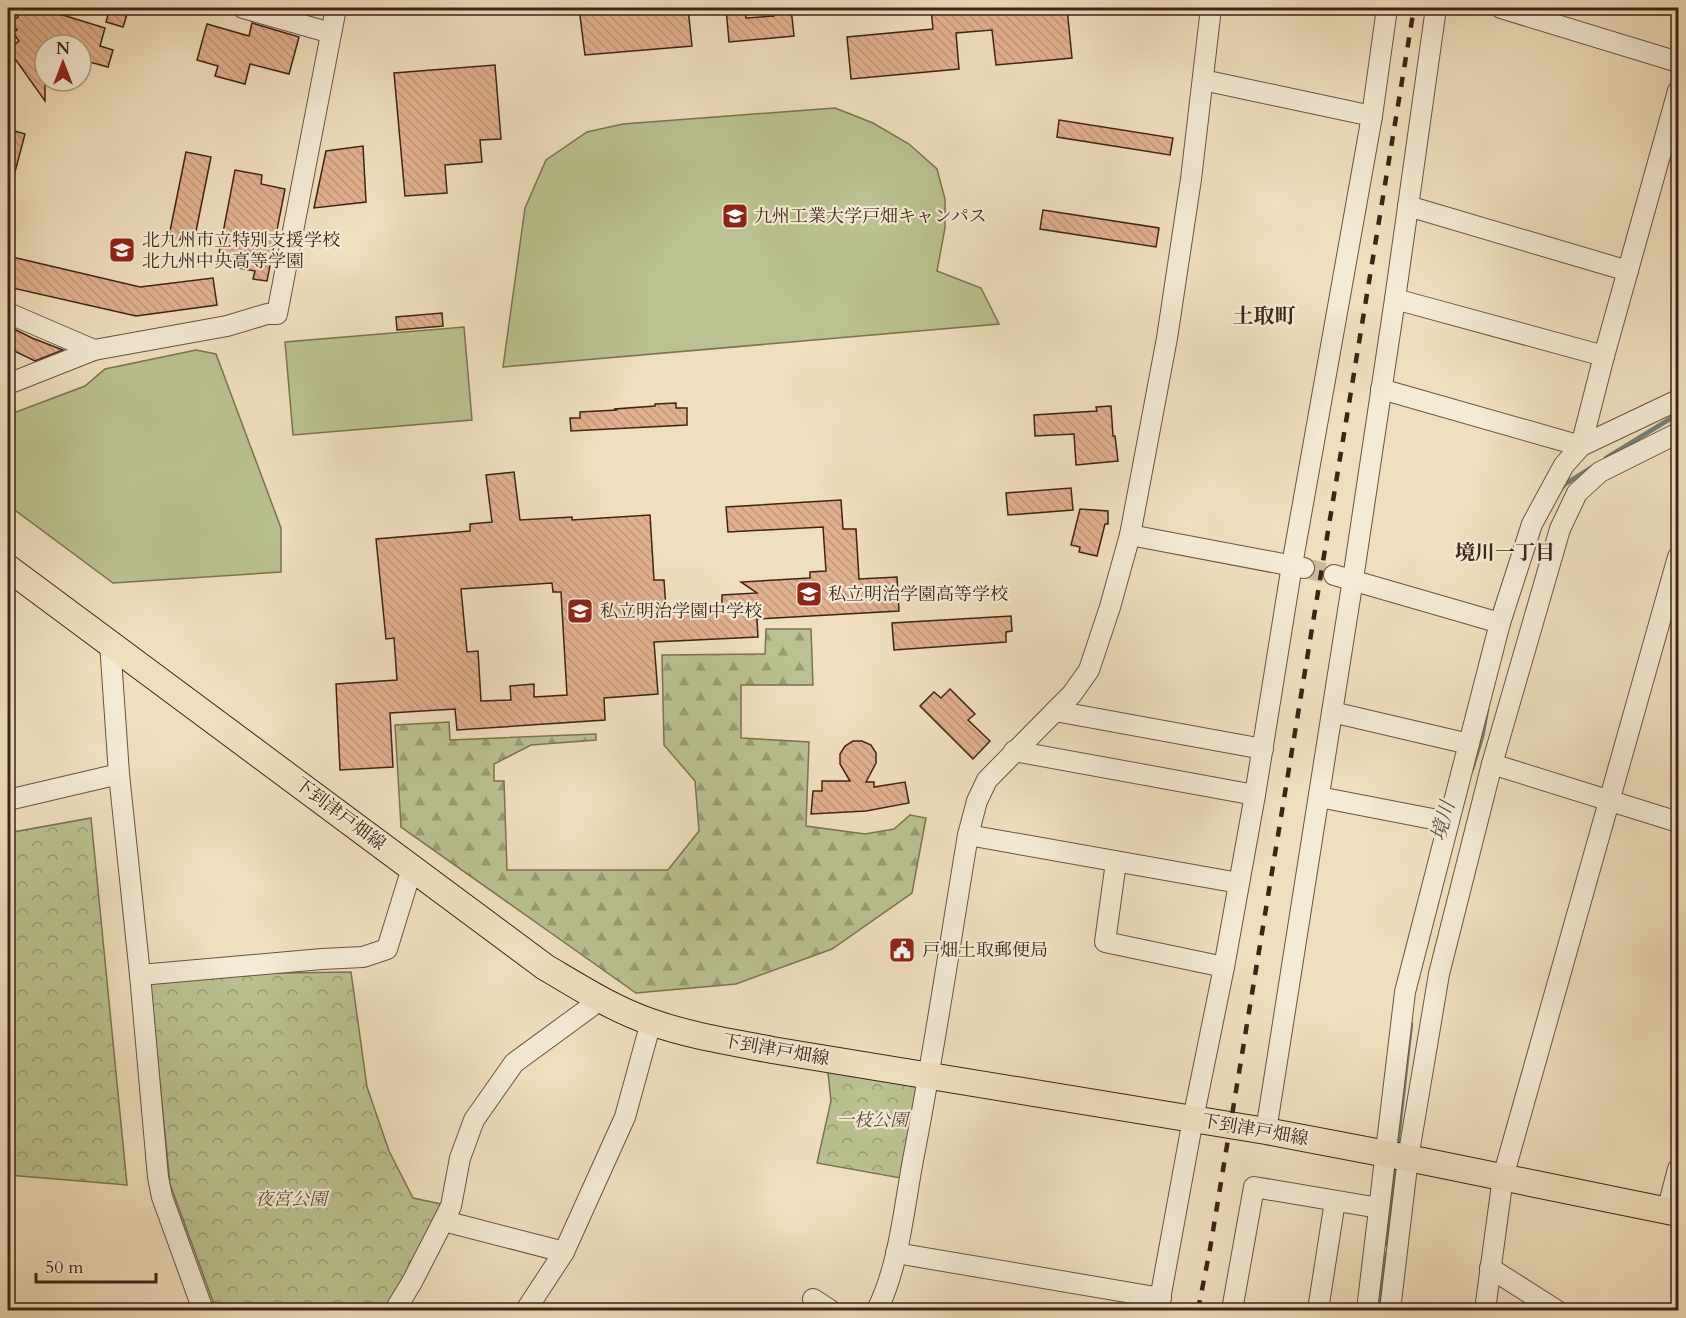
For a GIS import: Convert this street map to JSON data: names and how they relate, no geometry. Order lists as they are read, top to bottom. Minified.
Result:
{"streets":{"main road":["下到津戸畑線"]},"districts":["土取町","境川一丁目"],"water":["境川"],"parks":["一枝公園","夜宮公園"],"places":{"school or university":["九州工業大学戸畑キャンパス","北九州市立特別支援学校 北九州中央高等学園","私立明治学園高等学校","私立明治学園中学校"],"public building":["戸畑土取郵便局"]},"scale_bar":"50 m","north":"top"}
